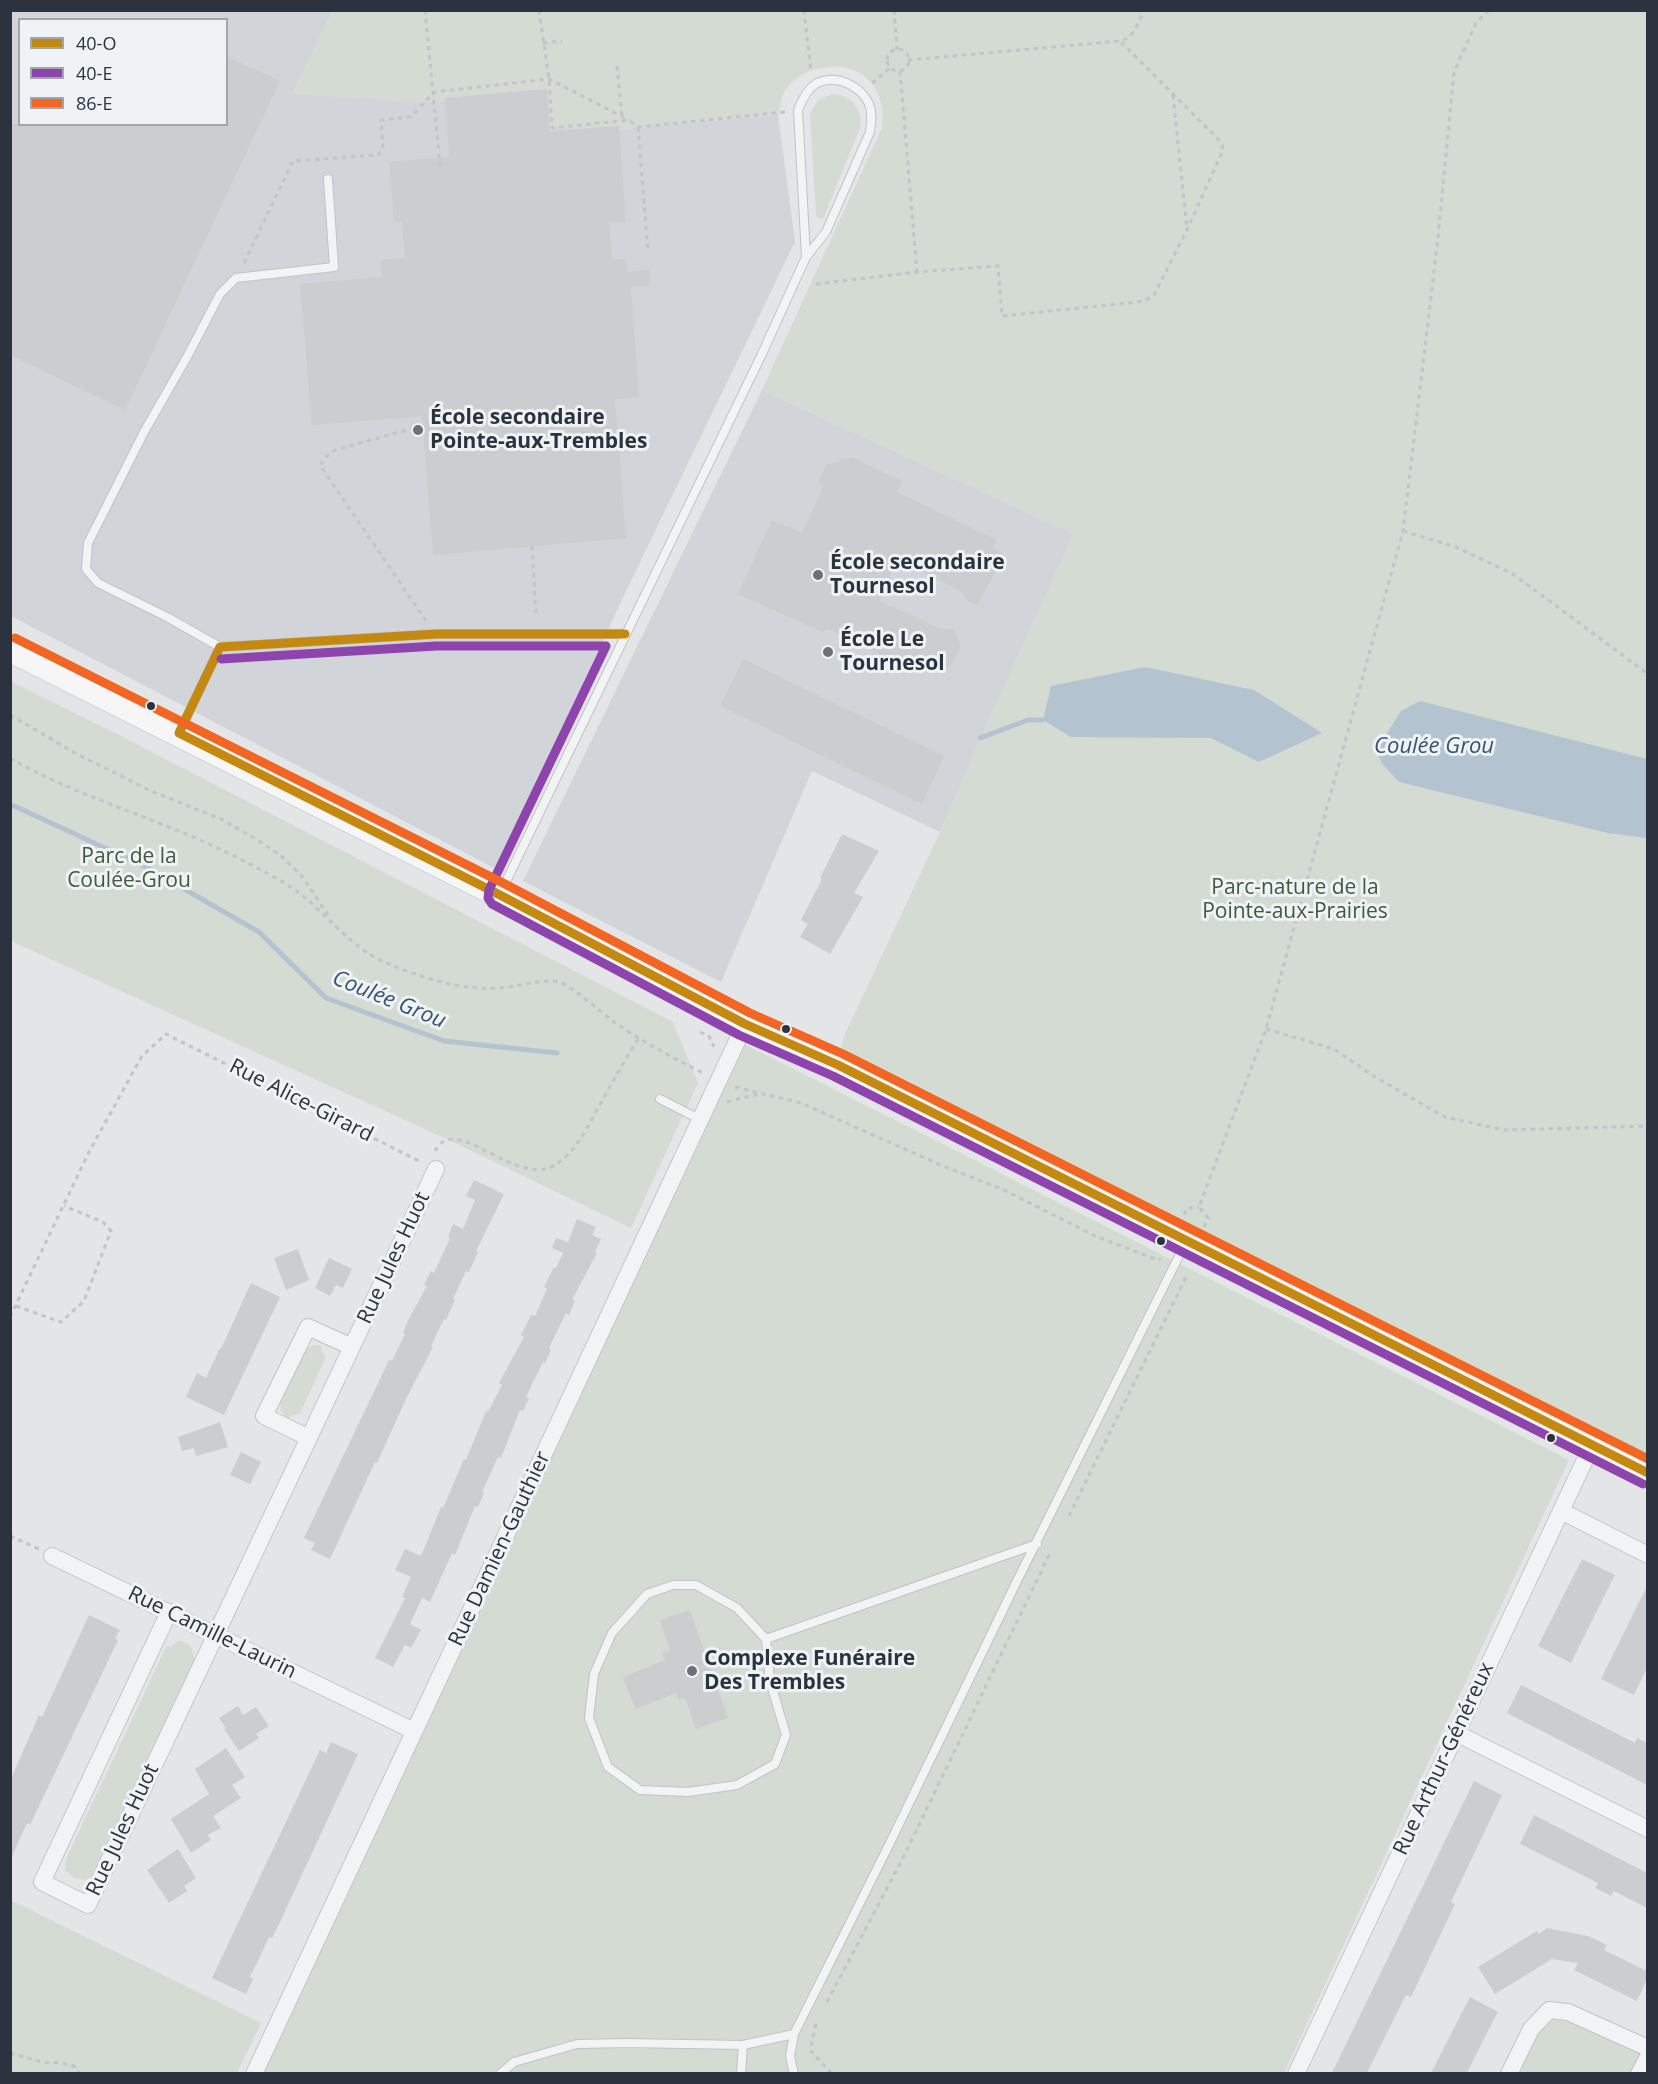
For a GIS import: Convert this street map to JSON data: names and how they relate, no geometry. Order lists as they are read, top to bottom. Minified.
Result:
{"streets":{"street":["Rue Jules Huot","Rue Damien-Gauthier","Rue Camille-Laurin","Rue Arthur-Généreux"],"path":["Rue Alice-Girard"]},"crossings":[["Rue Alice-Girard","Rue Jules Huot"],["Rue Jules Huot","Rue Camille-Laurin"],["Rue Damien-Gauthier","Rue Camille-Laurin"]],"water":["Coulée Grou"],"parks":["Parc de la Coulée-Grou","Parc-nature de la Pointe-aux-Prairies"],"places":["École secondaire Pointe-aux-Trembles","École secondaire Tournesol","École Le Tournesol","Complexe Funéraire Des Trembles"],"lines":["transit line 40-O","transit line 86-E","transit line 40-E"],"legend":["40-O","40-E","86-E"]}
